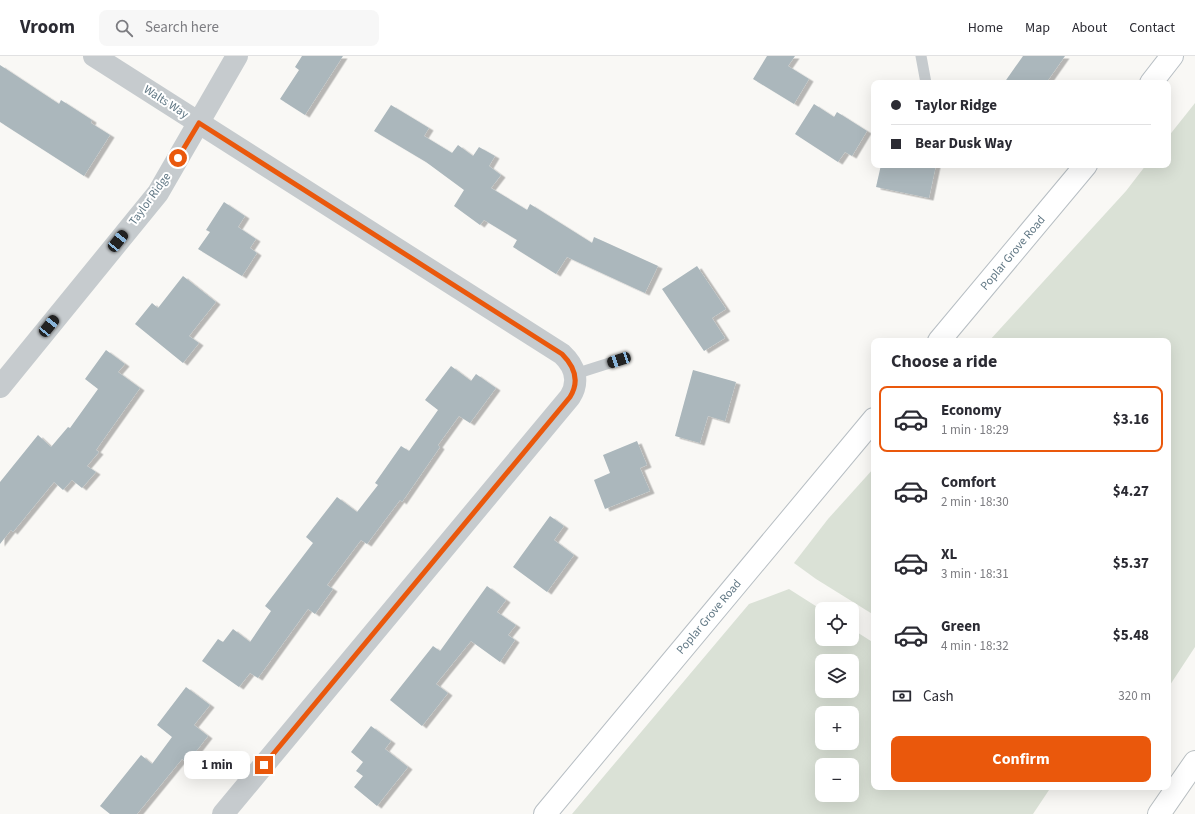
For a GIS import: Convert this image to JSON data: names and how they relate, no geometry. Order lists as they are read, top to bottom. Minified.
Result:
{"streets":{"main road":["Poplar Grove Road"],"street":["Walts Way","Taylor Ridge"]},"crossings":[["Walts Way","Taylor Ridge"]],"page":{"header":"Vroom","search":"Search here","nav":["Home","Map","About","Contact"],"banner":["Taylor Ridge","Bear Dusk Way"],"heading":"Choose a ride","list":[{"name":"Economy","note":"1 min · 18:29","value":"$3.16"},{"name":"Comfort","note":"2 min · 18:30","value":"$4.27"},{"name":"XL","note":"3 min · 18:31","value":"$5.37"},{"name":"Green","note":"4 min · 18:32","value":"$5.48"}],"map_buttons":["+","−"],"pay":["Cash","320 m"],"buttons":"Confirm","bubble":"1 min"}}
